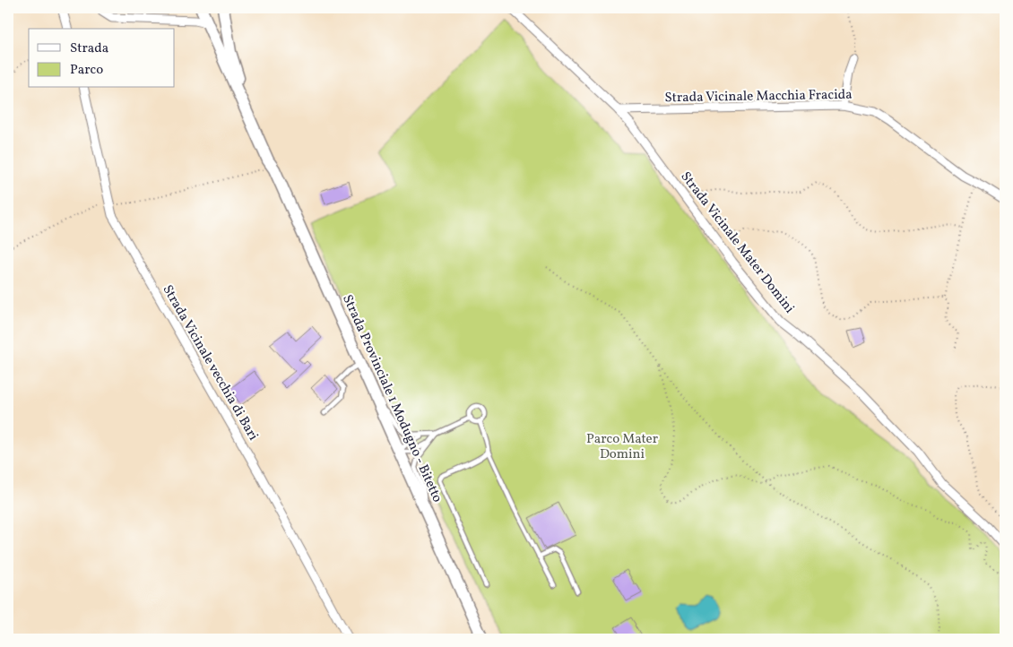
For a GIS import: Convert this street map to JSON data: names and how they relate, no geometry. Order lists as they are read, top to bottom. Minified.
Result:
{"streets":{"main road":["Strada Provinciale 1 Modugno - Bitetto"],"street":["Strada Vicinale Macchia Fracida","Strada Vicinale Mater Domini","Strada Vicinale vecchia di Bari"]},"crossings":[["Strada Vicinale Macchia Fracida","Strada Vicinale Mater Domini"]],"parks":["Parco Mater Domini"],"legend":["Strada","Parco"]}
